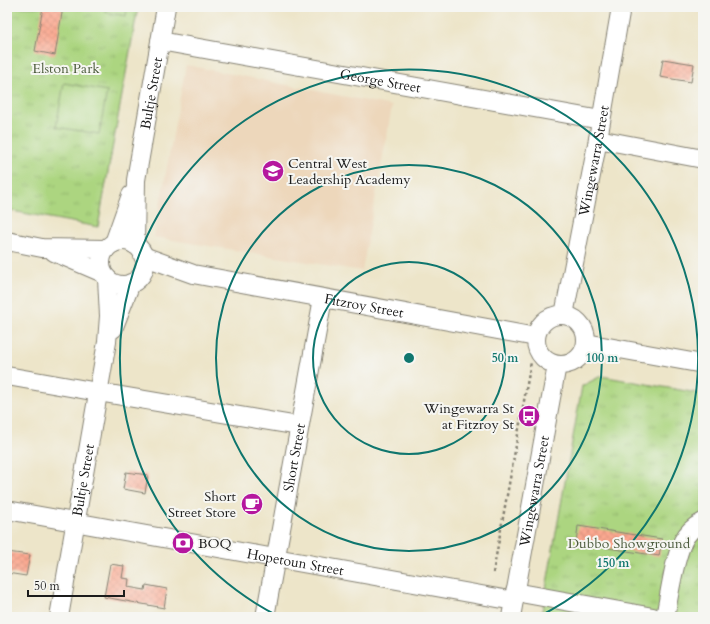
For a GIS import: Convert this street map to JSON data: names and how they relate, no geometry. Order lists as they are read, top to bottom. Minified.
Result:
{"streets":{"street":["George Street","Bultje Street","Wingewarra Street","Fitzroy Street","Short Street","Hopetoun Street"]},"crossings":[["George Street","Bultje Street"],["George Street","Wingewarra Street"],["Bultje Street","Fitzroy Street"],["Bultje Street","Hopetoun Street"],["Wingewarra Street","Fitzroy Street"],["Wingewarra Street","Hopetoun Street"],["Fitzroy Street","Short Street"],["Short Street","Hopetoun Street"]],"parks":["Elston Park","Dubbo Showground"],"places":{"school or university":["Central West Leadership Academy"],"bus stop":["Wingewarra St at Fitzroy St"],"cafe":["Short Street Store"],"bank":["BOQ"]},"scale_bar":"50 m","rings":["50 m","100 m","150 m"]}
